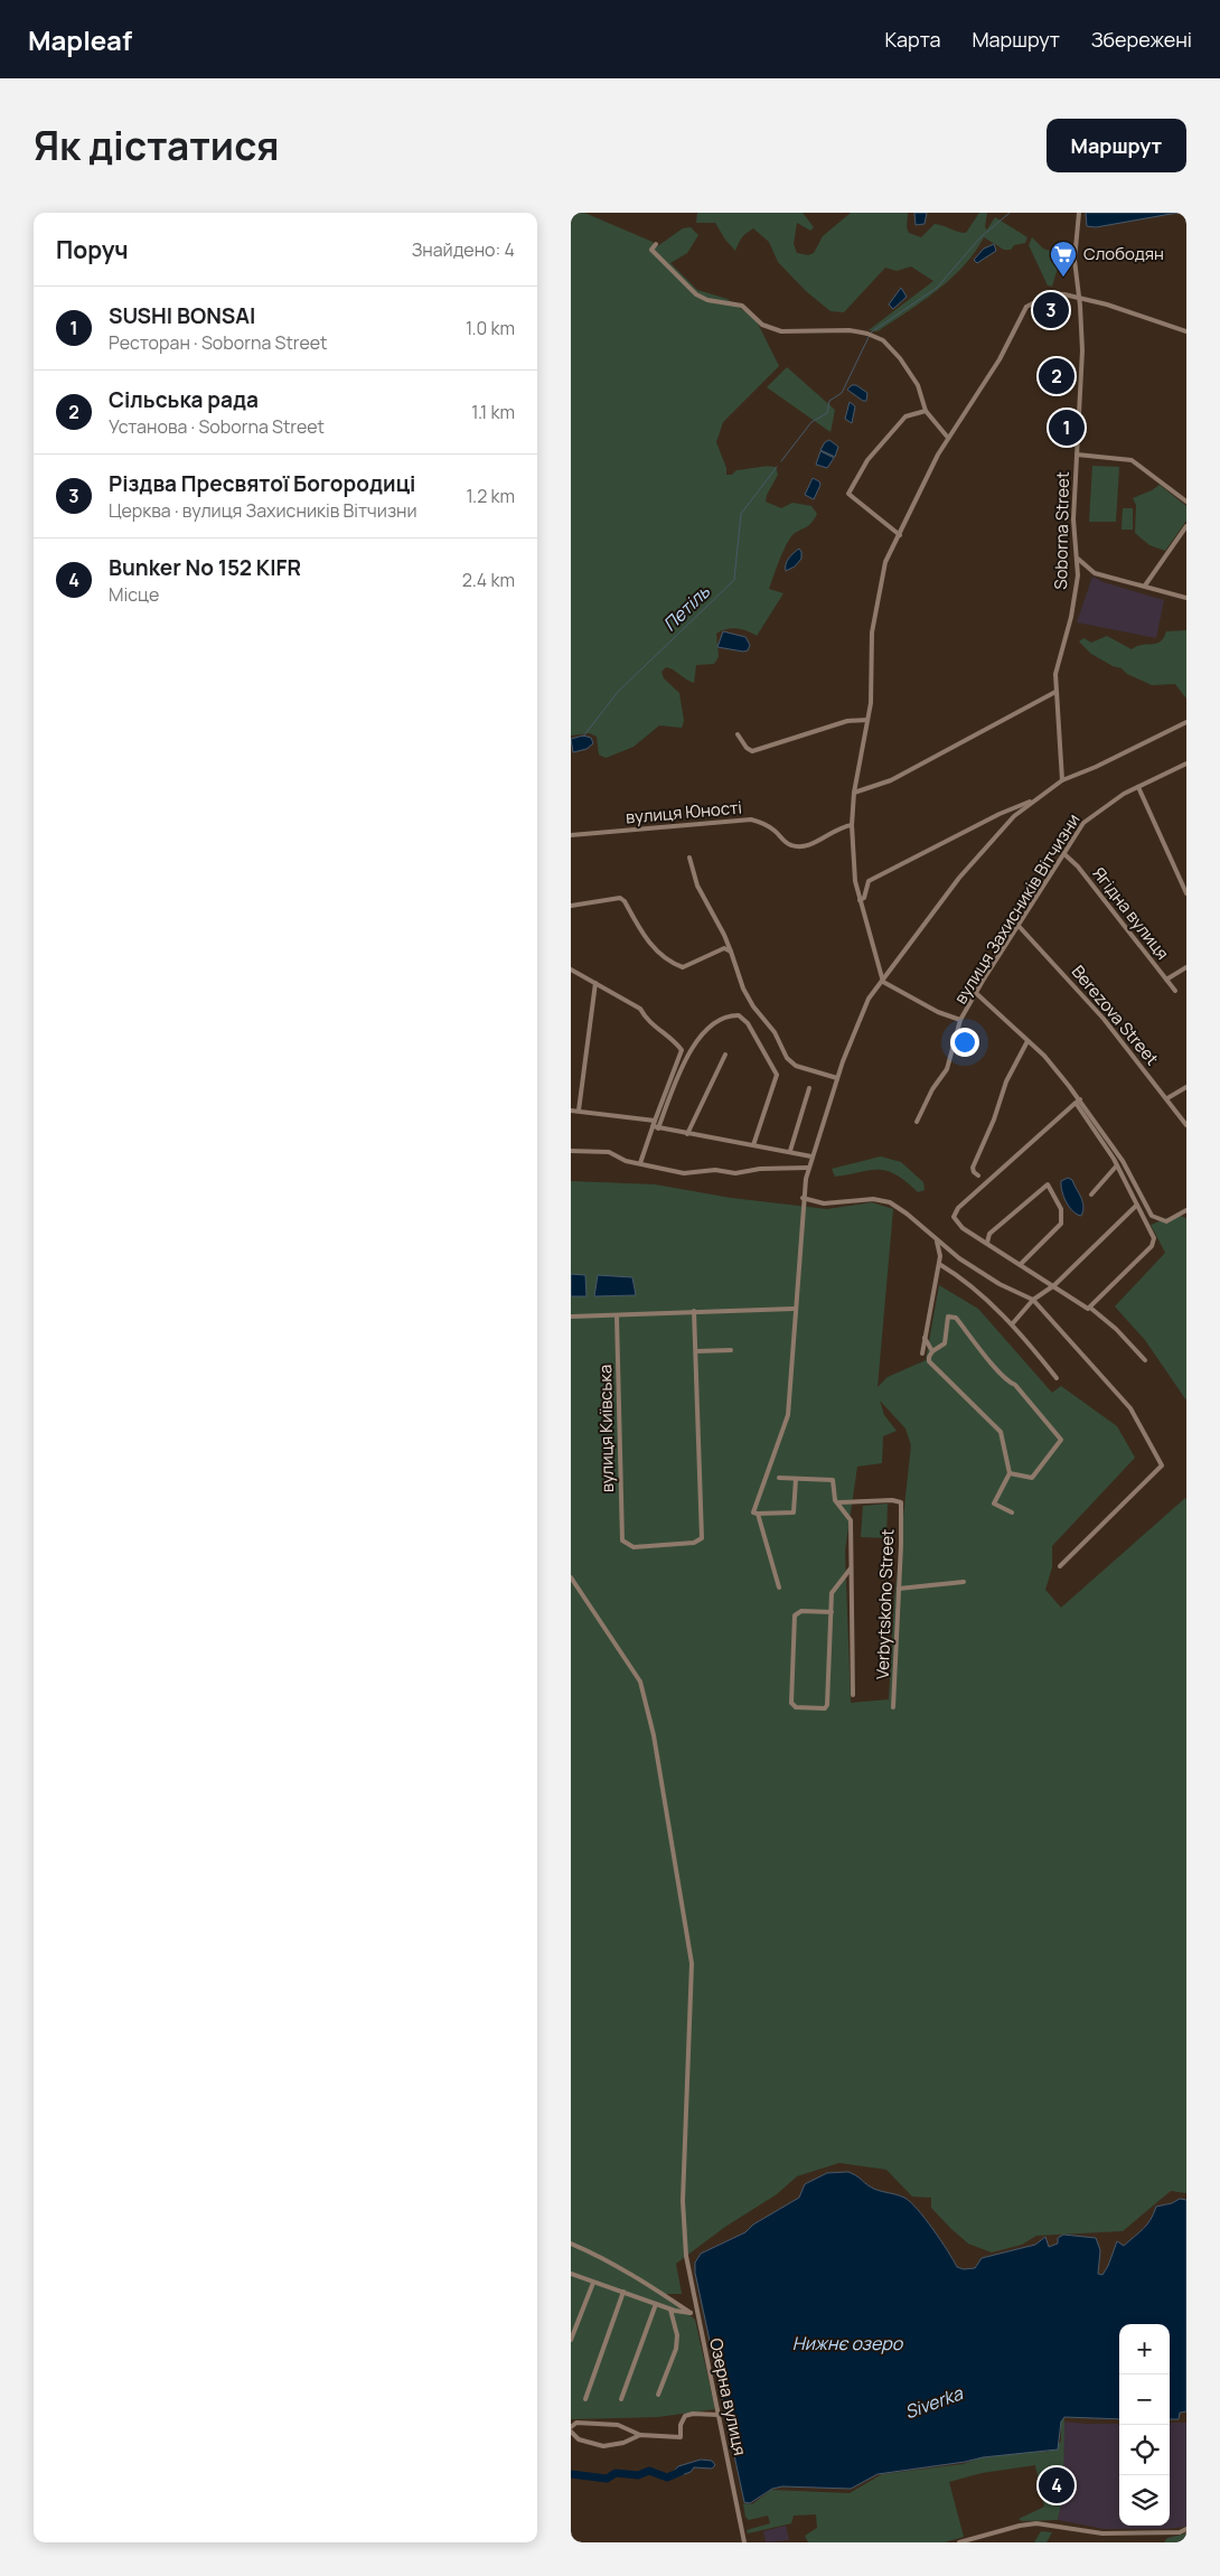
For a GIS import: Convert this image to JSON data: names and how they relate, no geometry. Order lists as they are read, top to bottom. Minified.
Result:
{"streets":{"street":["Soborna Street","вулиця Юності","вулиця Захисників Вітчизни","Ягідна вулиця","Berezova Street","вулиця Київська","Verbytskoho Street","Озерна вулиця"]},"crossings":[["вулиця Захисників Вітчизни","Ягідна вулиця"],["вулиця Захисників Вітчизни","Berezova Street"]],"water":["Петіль","Нижнє озеро","Siverka"],"places":{"supermarket":["Слободян"]},"page":{"header":"Mapleaf","nav":["Карта","Маршрут","Збережені"],"title":"Як дістатися","buttons":"Маршрут","heading":["Поруч","Знайдено: 4"],"list":[{"mark":"1","name":"SUSHI BONSAI","note":"Ресторан · Soborna Street","value":"1.0 km"},{"mark":"2","name":"Cільська рада","note":"Установа · Soborna Street","value":"1.1 km"},{"mark":"3","name":"Різдва Пресвятої Богородиці","note":"Церква · вулиця Захисників Вітчизни","value":"1.2 km"},{"mark":"4","name":"Bunker No 152 KIFR","note":"Місце","value":"2.4 km"}],"pins":["3","2","1","4"],"map_buttons":["+","−"]}}
